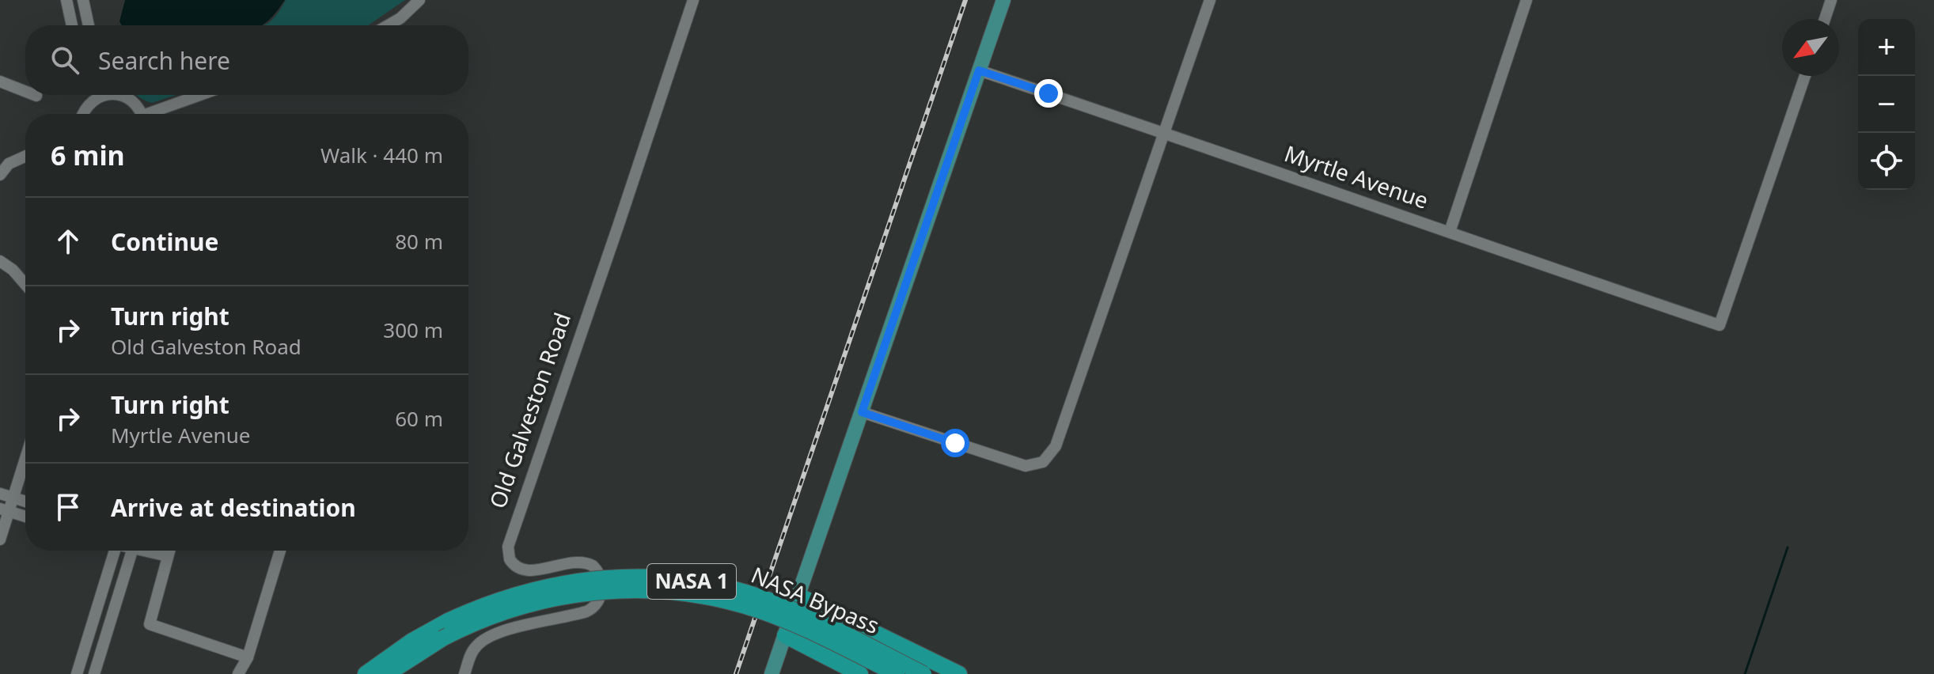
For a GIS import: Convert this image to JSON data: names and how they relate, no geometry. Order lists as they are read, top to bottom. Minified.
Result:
{"streets":{"highway":["NASA 1","NASA Bypass"],"street":["Myrtle Avenue","Old Galveston Road"]},"north":"bottom left","page":{"map_buttons":["+","−"],"search":"Search here","heading":["6 min","Walk · 440 m"],"list":[["Continue","80 m"],["Turn right","Old Galveston Road","300 m"],["Turn right","Myrtle Avenue","60 m"],"Arrive at destination"]}}
